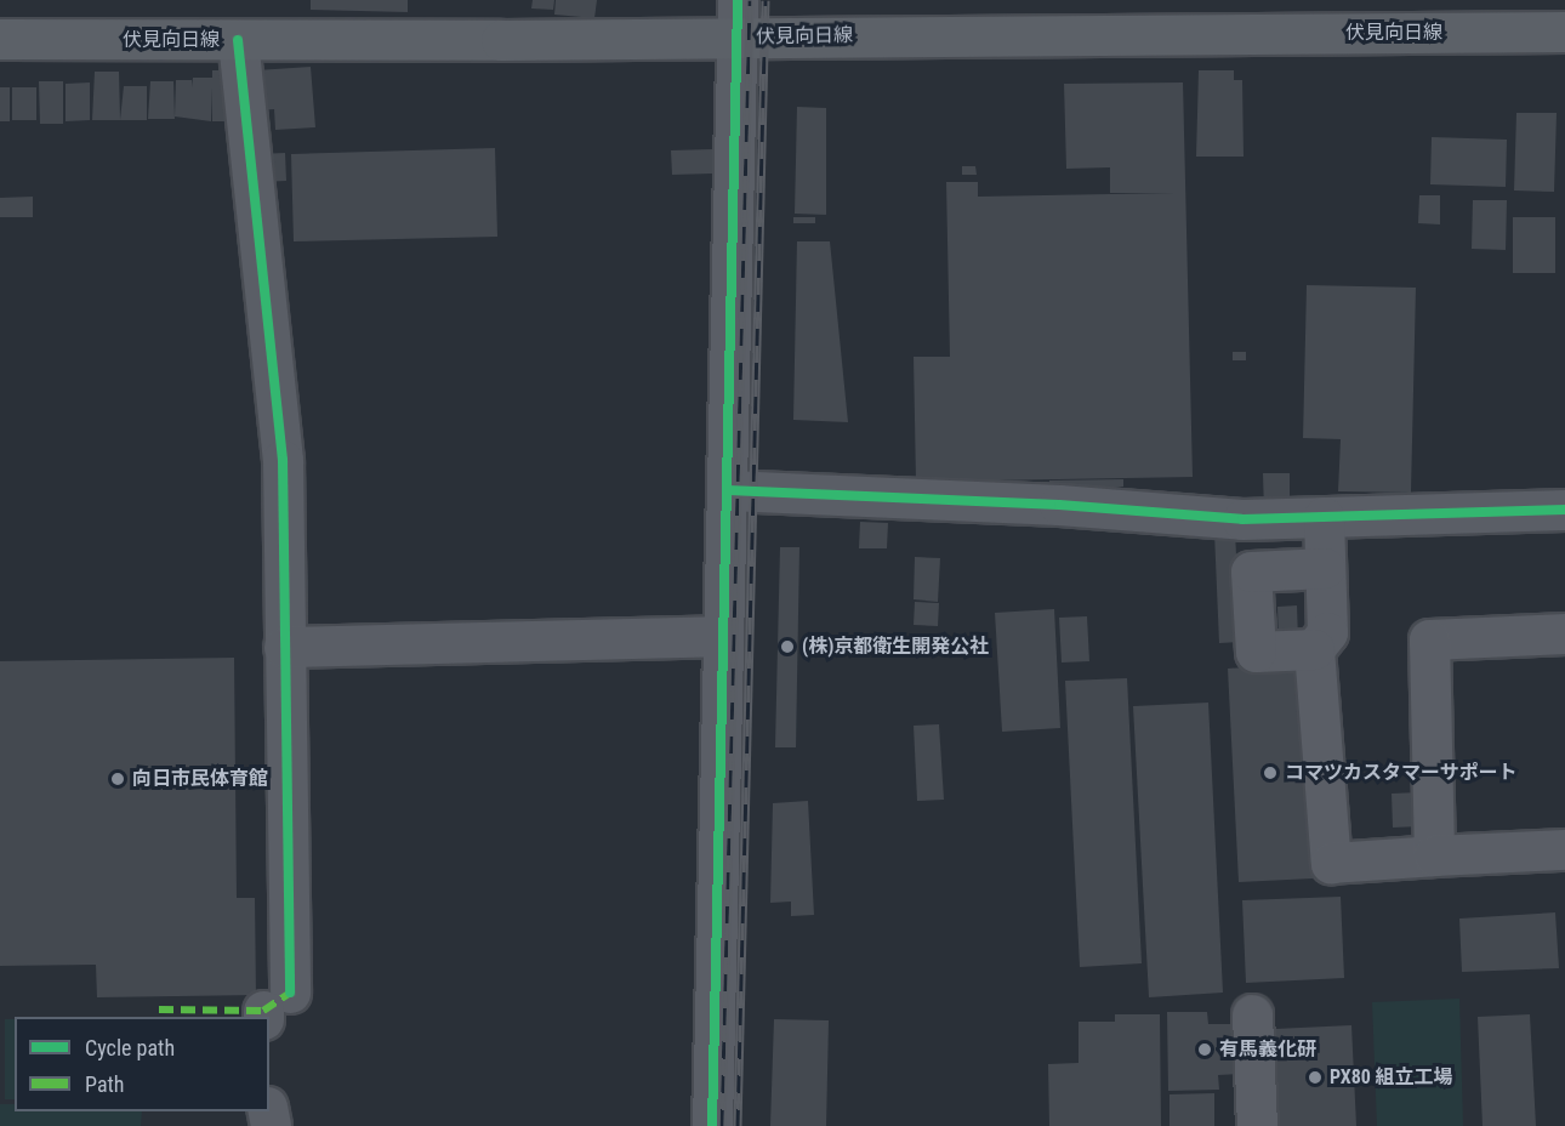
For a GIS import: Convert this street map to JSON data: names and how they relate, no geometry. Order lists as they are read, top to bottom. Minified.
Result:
{"streets":{"main road":["伏見向日線"]},"places":["(株)京都衛生開発公社","コマツカスタマーサポート","向日市民体育館","有馬義化研","PX80 組立工場"],"legend":["Cycle path","Path"]}
